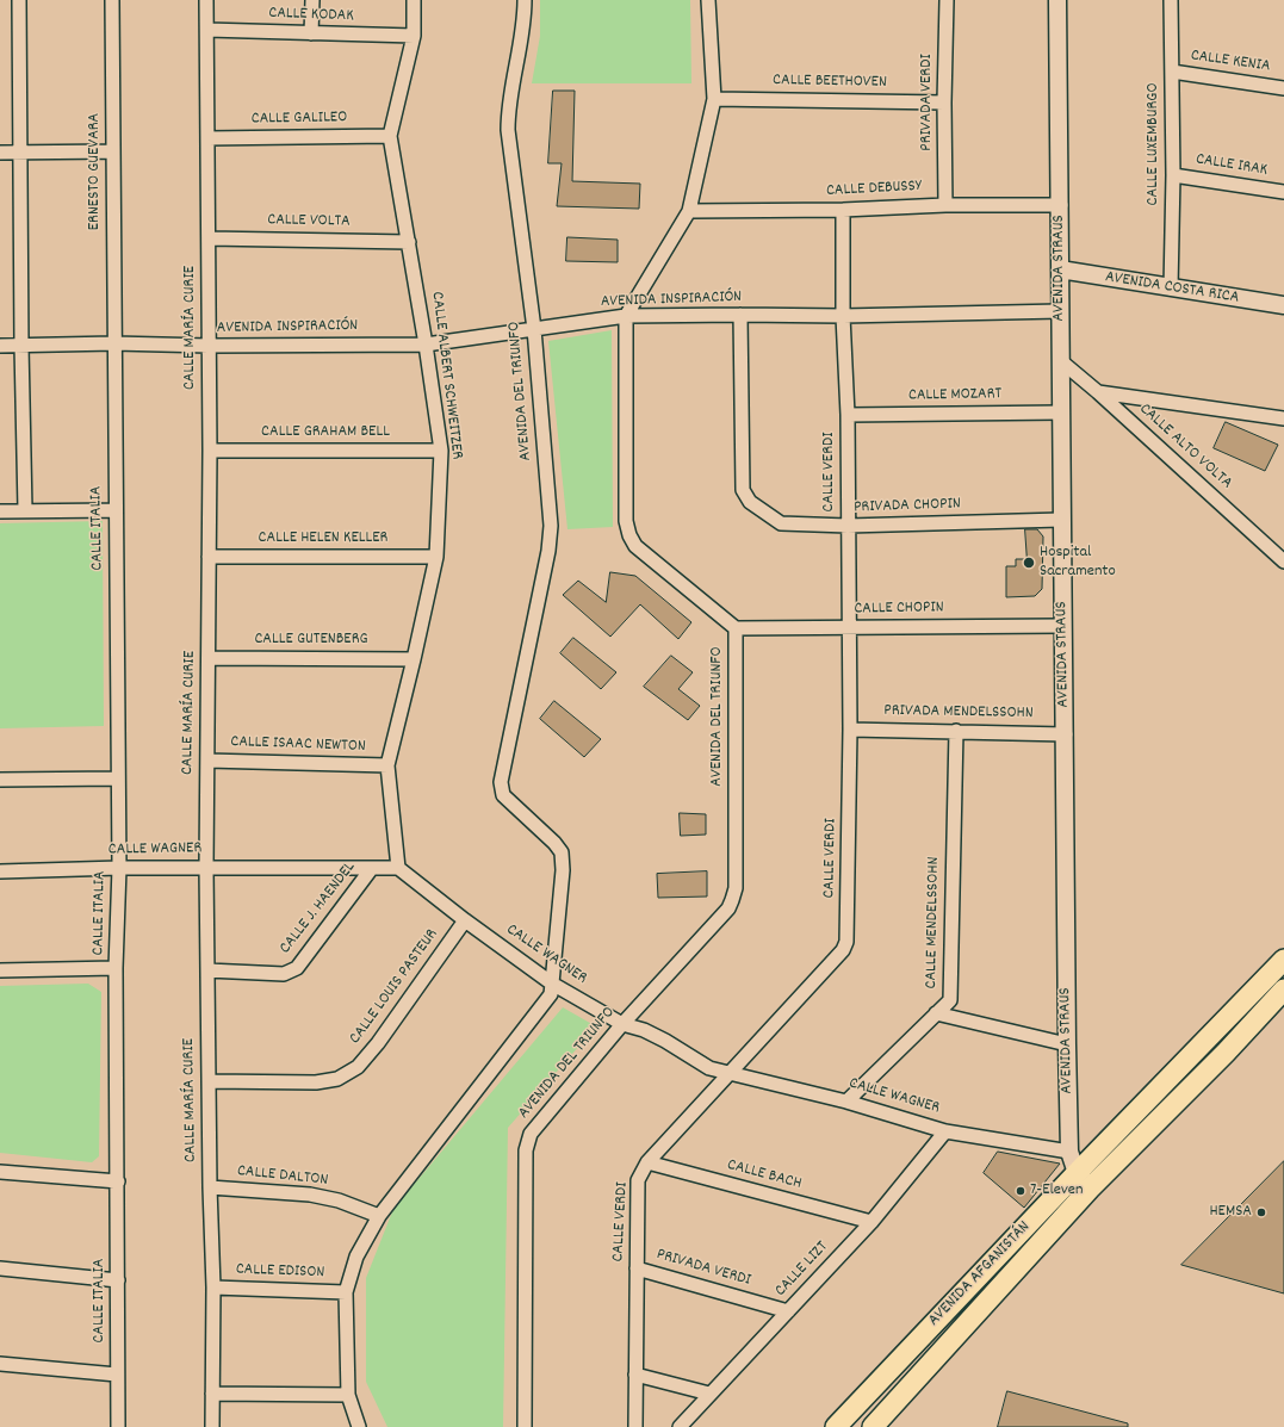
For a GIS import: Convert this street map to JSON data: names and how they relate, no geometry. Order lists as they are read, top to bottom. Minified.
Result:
{"streets":{"main road":["AVENIDA AFGANISTÁN"],"street":["CALLE KODAK","CALLE KENIA","CALLE BEETHOVEN","PRIVADA VERDI","CALLE GALILEO","CALLE LUXEMBURGO","CALLE IRAK","ERNESTO GUEVARA","CALLE DEBUSSY","CALLE VOLTA","AVENIDA STRAUS","AVENIDA COSTA RICA","AVENIDA INSPIRACIÓN","CALLE MARÍA CURIE","CALLE ALBERT SCHWEITZER","AVENIDA DEL TRIUNFO","CALLE MOZART","CALLE GRAHAM BELL","CALLE ALTO VOLTA","CALLE VERDI","PRIVADA CHOPIN","CALLE ITALIA","CALLE HELEN KELLER","CALLE CHOPIN","CALLE GUTENBERG","PRIVADA MENDELSSOHN","CALLE ISAAC NEWTON","CALLE WAGNER","CALLE J. HAENDEL","CALLE MENDELSSOHN","CALLE LOUIS PASTEUR","CALLE BACH","CALLE DALTON","CALLE LIZT","CALLE EDISON"]},"crossings":[["CALLE KODAK","CALLE MARÍA CURIE"],["CALLE KODAK","CALLE ALBERT SCHWEITZER"],["CALLE KENIA","CALLE LUXEMBURGO"],["CALLE BEETHOVEN","PRIVADA VERDI"],["PRIVADA VERDI","CALLE DEBUSSY"],["PRIVADA VERDI","CALLE VERDI"],["PRIVADA VERDI","CALLE LIZT"],["CALLE GALILEO","CALLE MARÍA CURIE"],["CALLE GALILEO","CALLE ALBERT SCHWEITZER"],["CALLE LUXEMBURGO","CALLE IRAK"],["CALLE LUXEMBURGO","AVENIDA COSTA RICA"],["ERNESTO GUEVARA","AVENIDA INSPIRACIÓN"],["ERNESTO GUEVARA","CALLE ITALIA"],["CALLE DEBUSSY","AVENIDA STRAUS"],["CALLE DEBUSSY","CALLE VERDI"],["CALLE VOLTA","CALLE MARÍA CURIE"],["CALLE VOLTA","CALLE ALBERT SCHWEITZER"],["AVENIDA STRAUS","AVENIDA COSTA RICA"],["AVENIDA STRAUS","AVENIDA INSPIRACIÓN"],["AVENIDA STRAUS","CALLE MOZART"],["AVENIDA STRAUS","CALLE ALTO VOLTA"],["AVENIDA STRAUS","PRIVADA CHOPIN"],["AVENIDA STRAUS","CALLE CHOPIN"],["AVENIDA STRAUS","PRIVADA MENDELSSOHN"],["AVENIDA STRAUS","CALLE WAGNER"],["AVENIDA STRAUS","AVENIDA AFGANISTÁN"],["AVENIDA INSPIRACIÓN","CALLE MARÍA CURIE"],["AVENIDA INSPIRACIÓN","CALLE ALBERT SCHWEITZER"],["AVENIDA INSPIRACIÓN","AVENIDA DEL TRIUNFO"],["AVENIDA INSPIRACIÓN","CALLE VERDI"],["AVENIDA INSPIRACIÓN","PRIVADA CHOPIN"],["AVENIDA INSPIRACIÓN","CALLE ITALIA"],["CALLE MARÍA CURIE","CALLE GRAHAM BELL"],["CALLE MARÍA CURIE","CALLE HELEN KELLER"],["CALLE MARÍA CURIE","CALLE GUTENBERG"],["CALLE MARÍA CURIE","CALLE ISAAC NEWTON"],["CALLE MARÍA CURIE","CALLE WAGNER"],["CALLE MARÍA CURIE","CALLE J. HAENDEL"],["CALLE MARÍA CURIE","CALLE LOUIS PASTEUR"],["CALLE MARÍA CURIE","CALLE DALTON"],["CALLE MARÍA CURIE","CALLE EDISON"],["CALLE ALBERT SCHWEITZER","CALLE GRAHAM BELL"],["CALLE ALBERT SCHWEITZER","CALLE HELEN KELLER"],["CALLE ALBERT SCHWEITZER","CALLE GUTENBERG"],["CALLE ALBERT SCHWEITZER","CALLE ISAAC NEWTON"],["CALLE ALBERT SCHWEITZER","CALLE WAGNER"],["AVENIDA DEL TRIUNFO","CALLE CHOPIN"],["AVENIDA DEL TRIUNFO","CALLE WAGNER"],["AVENIDA DEL TRIUNFO","CALLE DALTON"],["AVENIDA DEL TRIUNFO","CALLE EDISON"],["CALLE MOZART","CALLE VERDI"],["CALLE VERDI","PRIVADA CHOPIN"],["CALLE VERDI","CALLE CHOPIN"],["CALLE VERDI","PRIVADA MENDELSSOHN"],["CALLE VERDI","CALLE WAGNER"],["CALLE VERDI","CALLE BACH"],["CALLE ITALIA","CALLE WAGNER"],["PRIVADA MENDELSSOHN","CALLE MENDELSSOHN"],["CALLE WAGNER","CALLE J. HAENDEL"],["CALLE WAGNER","CALLE MENDELSSOHN"],["CALLE WAGNER","CALLE LOUIS PASTEUR"],["CALLE WAGNER","CALLE LIZT"],["CALLE BACH","CALLE LIZT"]],"places":["Hospital Sacramento","7-Eleven","HEMSA"]}
